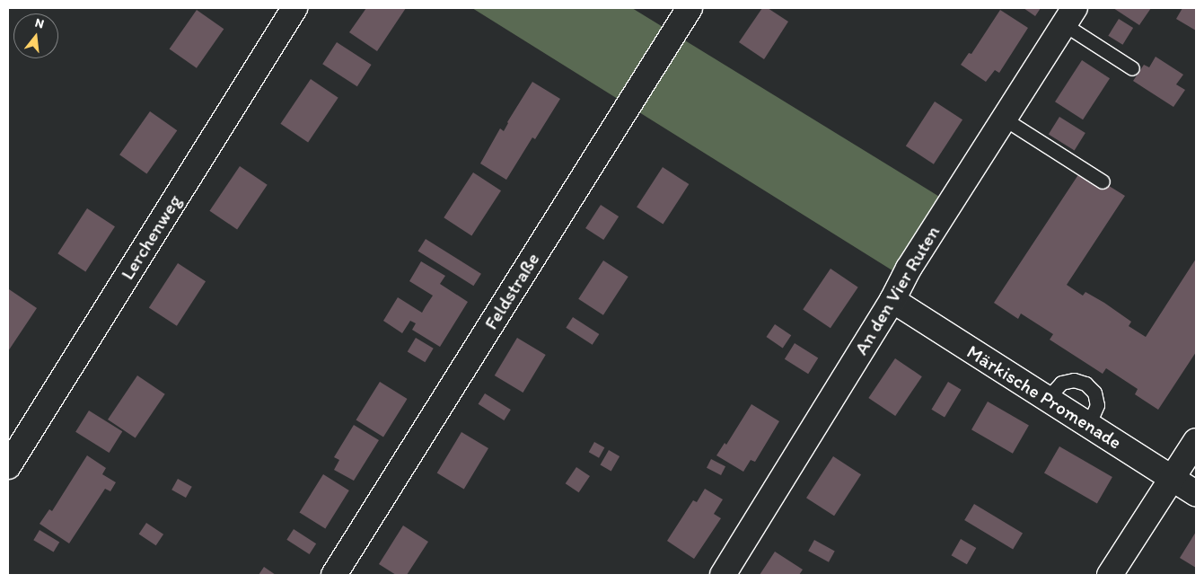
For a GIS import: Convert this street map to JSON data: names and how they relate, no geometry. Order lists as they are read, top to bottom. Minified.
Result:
{"streets":{"street":["Lerchenweg","An den Vier Ruten","Feldstraße","Märkische Promenade"]},"crossings":[["An den Vier Ruten","Märkische Promenade"]],"north":"top"}
